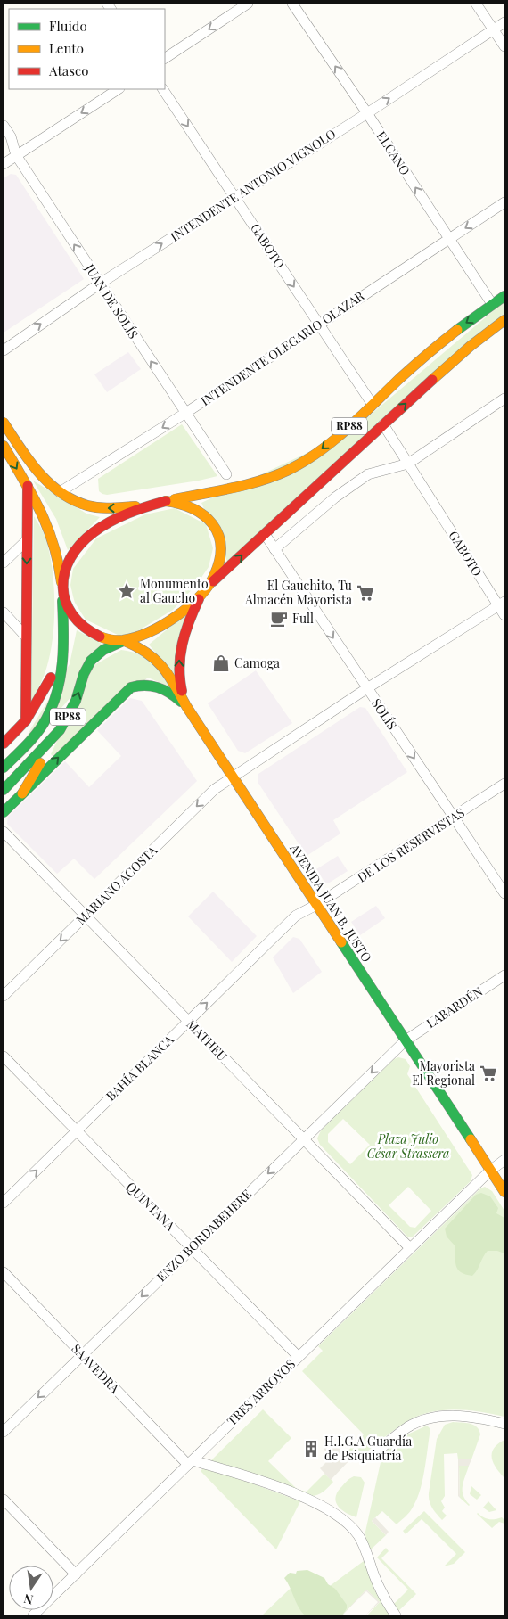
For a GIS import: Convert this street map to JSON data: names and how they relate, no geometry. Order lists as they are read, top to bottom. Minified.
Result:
{"streets":{"main road":["RP88","AVENIDA JUAN B. JUSTO"],"street":["ELCANO","INTENDENTE ANTONIO VIGNOLO","GABOTO","JUAN DE SOLÍS","INTENDENTE OLEGARIO OLAZAR","SOLÍS","DE LOS RESERVISTAS","MARIANO ACOSTA","LABARDÉN","MATHEU","BAHÍA BLANCA","QUINTANA","ENZO BORDABEHERE","SAAVEDRA","TRES ARROYOS"]},"crossings":[["ELCANO","INTENDENTE ANTONIO VIGNOLO"],["ELCANO","INTENDENTE OLEGARIO OLAZAR"],["ELCANO","RP88"],["INTENDENTE ANTONIO VIGNOLO","GABOTO"],["INTENDENTE ANTONIO VIGNOLO","JUAN DE SOLÍS"],["GABOTO","INTENDENTE OLEGARIO OLAZAR"],["GABOTO","RP88"],["GABOTO","MARIANO ACOSTA"],["JUAN DE SOLÍS","INTENDENTE OLEGARIO OLAZAR"],["RP88","SOLÍS"],["RP88","AVENIDA JUAN B. JUSTO"],["SOLÍS","DE LOS RESERVISTAS"],["SOLÍS","MARIANO ACOSTA"],["DE LOS RESERVISTAS","AVENIDA JUAN B. JUSTO"],["DE LOS RESERVISTAS","BAHÍA BLANCA"],["MARIANO ACOSTA","AVENIDA JUAN B. JUSTO"],["MARIANO ACOSTA","MATHEU"],["AVENIDA JUAN B. JUSTO","LABARDÉN"],["AVENIDA JUAN B. JUSTO","ENZO BORDABEHERE"],["AVENIDA JUAN B. JUSTO","TRES ARROYOS"],["LABARDÉN","ENZO BORDABEHERE"],["MATHEU","BAHÍA BLANCA"],["MATHEU","ENZO BORDABEHERE"],["MATHEU","TRES ARROYOS"],["BAHÍA BLANCA","QUINTANA"],["QUINTANA","ENZO BORDABEHERE"],["QUINTANA","TRES ARROYOS"],["ENZO BORDABEHERE","SAAVEDRA"],["SAAVEDRA","TRES ARROYOS"]],"one_way":["ELCANO","INTENDENTE ANTONIO VIGNOLO","GABOTO","JUAN DE SOLÍS","INTENDENTE OLEGARIO OLAZAR","SOLÍS","MARIANO ACOSTA","BAHÍA BLANCA","ENZO BORDABEHERE"],"parks":["Plaza Julio César Strassera"],"places":{"place":["Monumento al Gaucho"],"supermarket":["El Gauchito, Tu Almacén Mayorista","Mayorista El Regional"],"cafe":["Full"],"shop":["Camoga"],"building":["H.I.G.A Guardía de Psiquiatría"]},"legend":["Fluido","Lento","Atasco"],"north":"bottom"}
